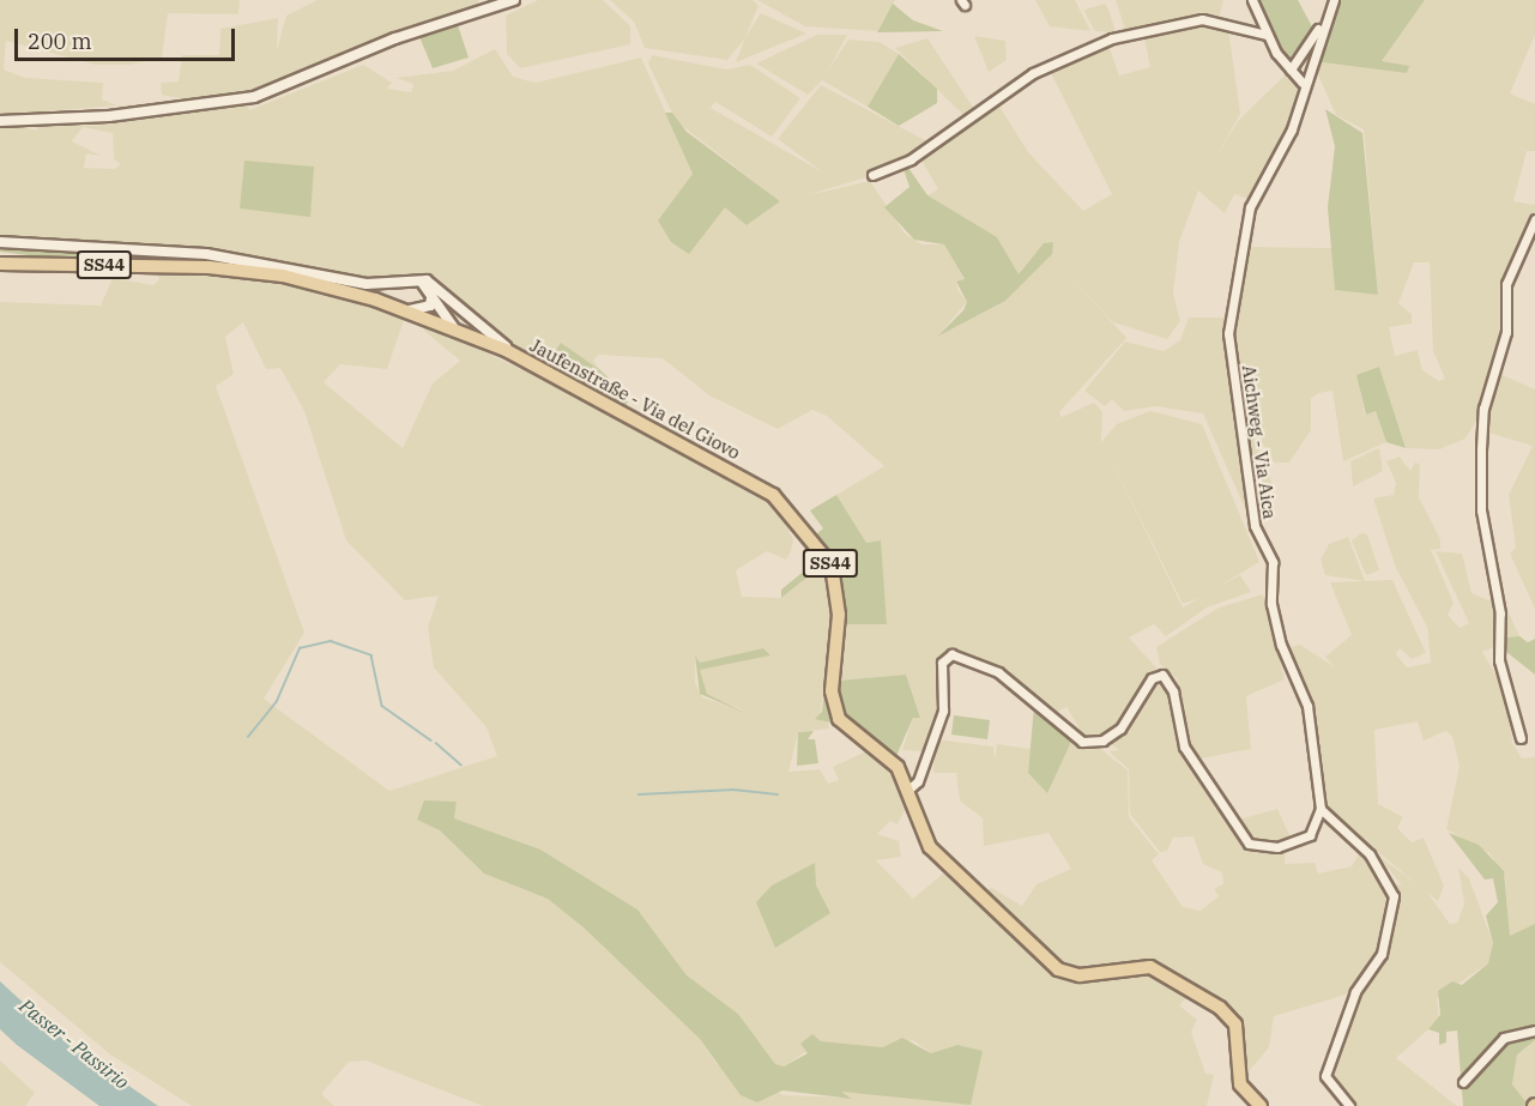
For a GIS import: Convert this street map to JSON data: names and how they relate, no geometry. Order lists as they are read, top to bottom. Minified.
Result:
{"streets":{"main road":["SS44","Jaufenstraße - Via del Giovo"],"street":["Aichweg - Via Aica"]},"water":["Passer - Passirio"],"scale_bar":"200 m"}
